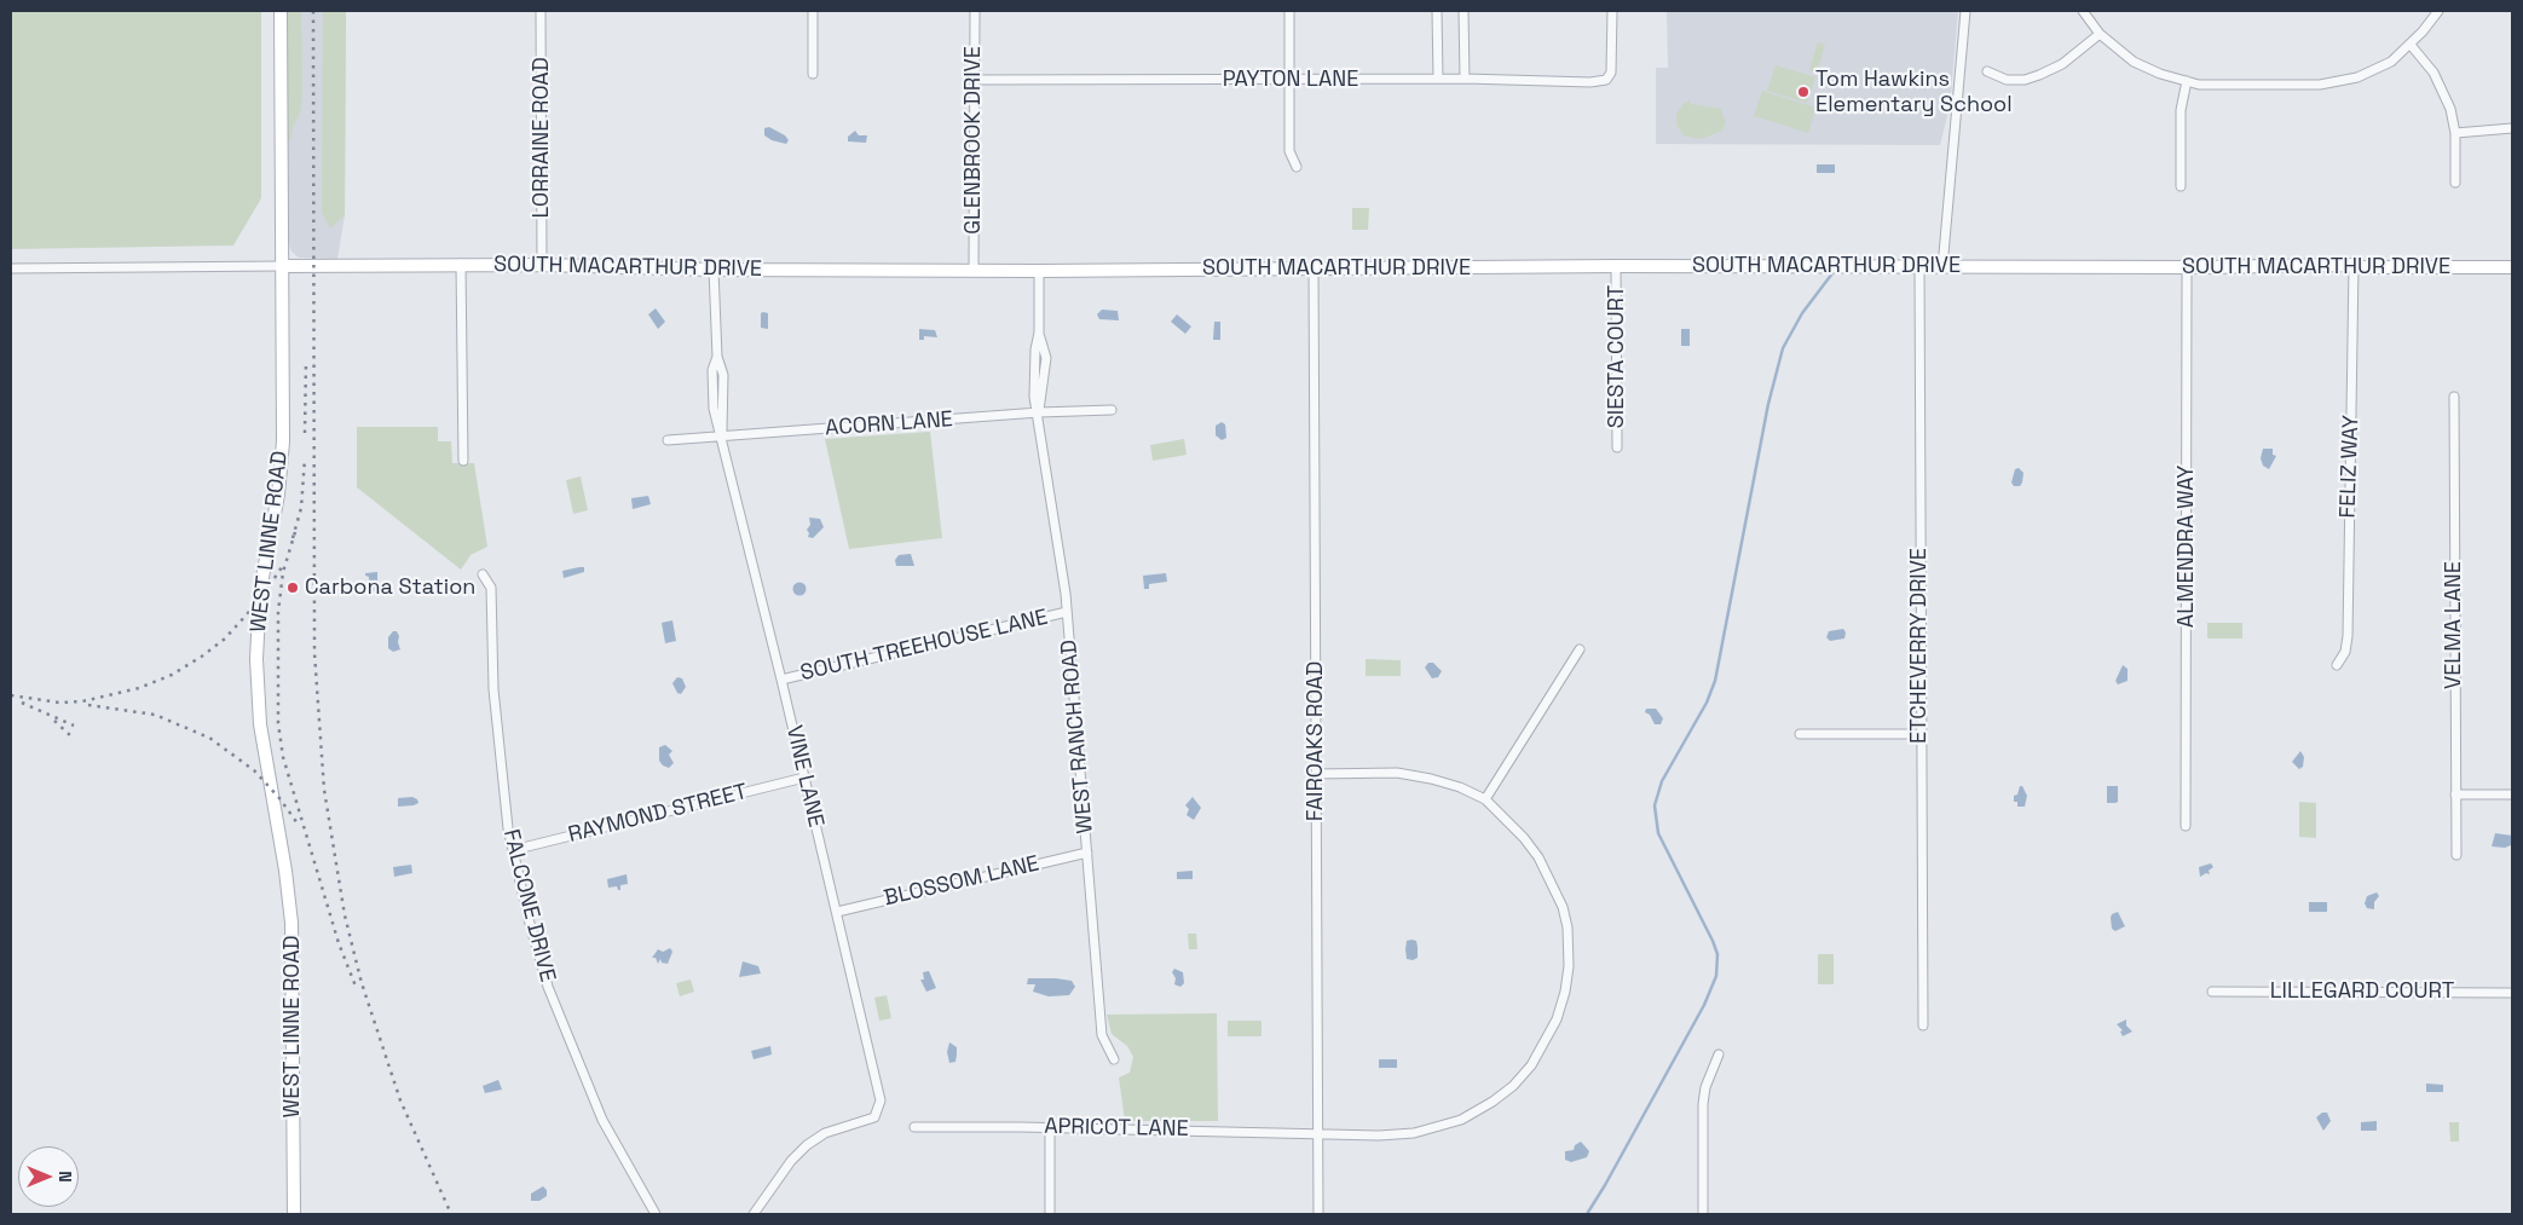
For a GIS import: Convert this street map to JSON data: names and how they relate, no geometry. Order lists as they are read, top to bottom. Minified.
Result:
{"streets":{"street":["PAYTON LANE","LORRAINE ROAD","GLENBROOK DRIVE","SOUTH MACARTHUR DRIVE","SIESTA COURT","ACORN LANE","FELIZ WAY","WEST LINNE ROAD","ALMENDRA WAY","VELMA LANE","SOUTH TREEHOUSE LANE","ETCHEVERRY DRIVE","WEST RANCH ROAD","FAIROAKS ROAD","VINE LANE","RAYMOND STREET","BLOSSOM LANE","FALCONE DRIVE","LILLEGARD COURT","APRICOT LANE"]},"crossings":[["PAYTON LANE","GLENBROOK DRIVE"],["LORRAINE ROAD","SOUTH MACARTHUR DRIVE"],["GLENBROOK DRIVE","SOUTH MACARTHUR DRIVE"],["SOUTH MACARTHUR DRIVE","SIESTA COURT"],["SOUTH MACARTHUR DRIVE","FELIZ WAY"],["SOUTH MACARTHUR DRIVE","WEST LINNE ROAD"],["SOUTH MACARTHUR DRIVE","ALMENDRA WAY"],["SOUTH MACARTHUR DRIVE","ETCHEVERRY DRIVE"],["SOUTH MACARTHUR DRIVE","WEST RANCH ROAD"],["SOUTH MACARTHUR DRIVE","FAIROAKS ROAD"],["SOUTH MACARTHUR DRIVE","VINE LANE"],["ACORN LANE","WEST RANCH ROAD"],["ACORN LANE","VINE LANE"],["SOUTH TREEHOUSE LANE","WEST RANCH ROAD"],["SOUTH TREEHOUSE LANE","VINE LANE"],["WEST RANCH ROAD","BLOSSOM LANE"],["FAIROAKS ROAD","APRICOT LANE"],["VINE LANE","RAYMOND STREET"],["VINE LANE","BLOSSOM LANE"],["RAYMOND STREET","FALCONE DRIVE"]],"places":["Tom Hawkins Elementary School","Carbona Station"],"north":"right"}
